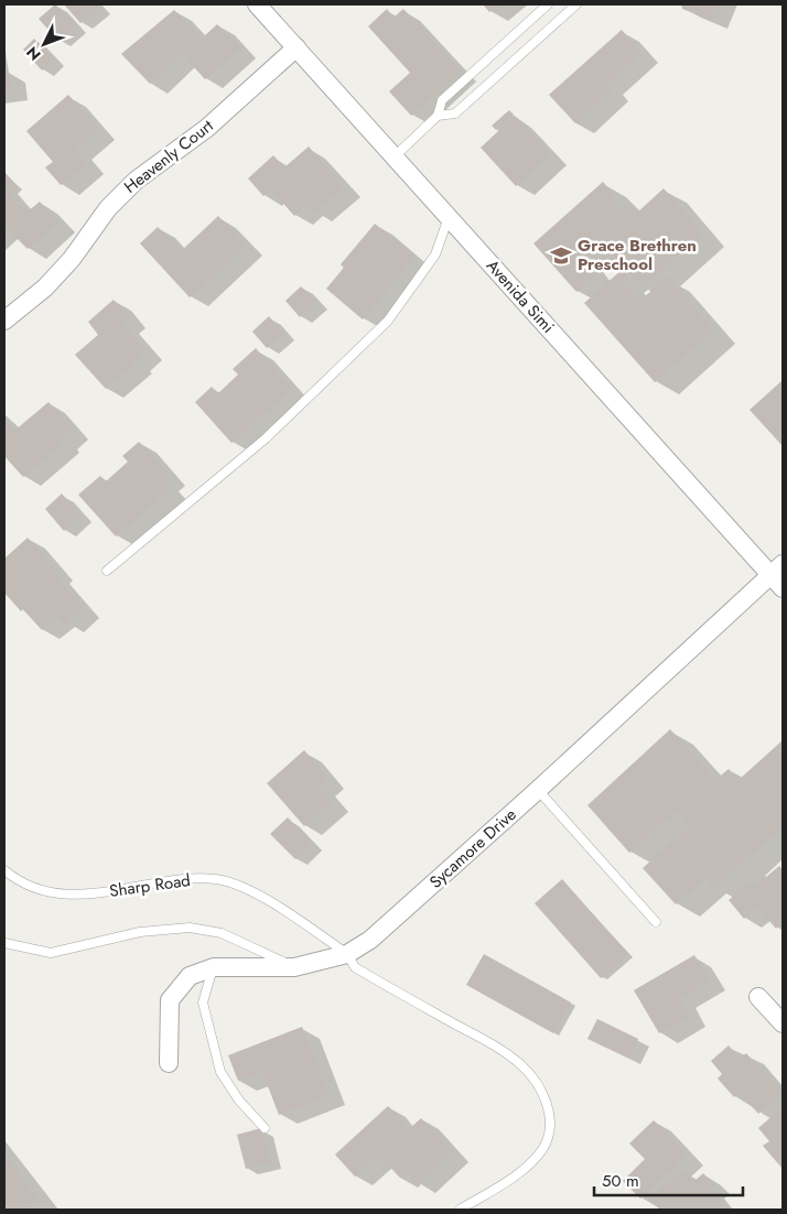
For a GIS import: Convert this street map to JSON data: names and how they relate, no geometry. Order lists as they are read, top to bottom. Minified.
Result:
{"streets":{"street":["Heavenly Court","Avenida Simi","Sycamore Drive"],"lane":["Sharp Road"]},"crossings":[["Heavenly Court","Avenida Simi"],["Avenida Simi","Sycamore Drive"],["Sycamore Drive","Sharp Road"]],"places":{"school or university":["Grace Brethren Preschool"]},"scale_bar":"50 m","north":"bottom left"}
